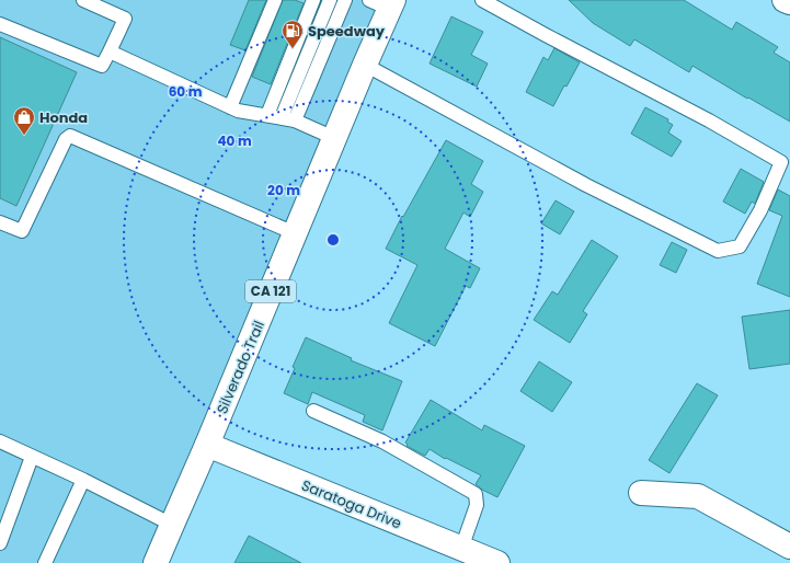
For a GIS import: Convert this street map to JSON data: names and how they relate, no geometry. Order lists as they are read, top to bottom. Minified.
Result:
{"streets":{"main road":["CA 121","Silverado Trail","Saratoga Drive"]},"crossings":[["Silverado Trail","Saratoga Drive"]],"places":{"fuel station":["Speedway"],"shop":["Honda"]},"rings":["60 m","40 m","20 m"]}
